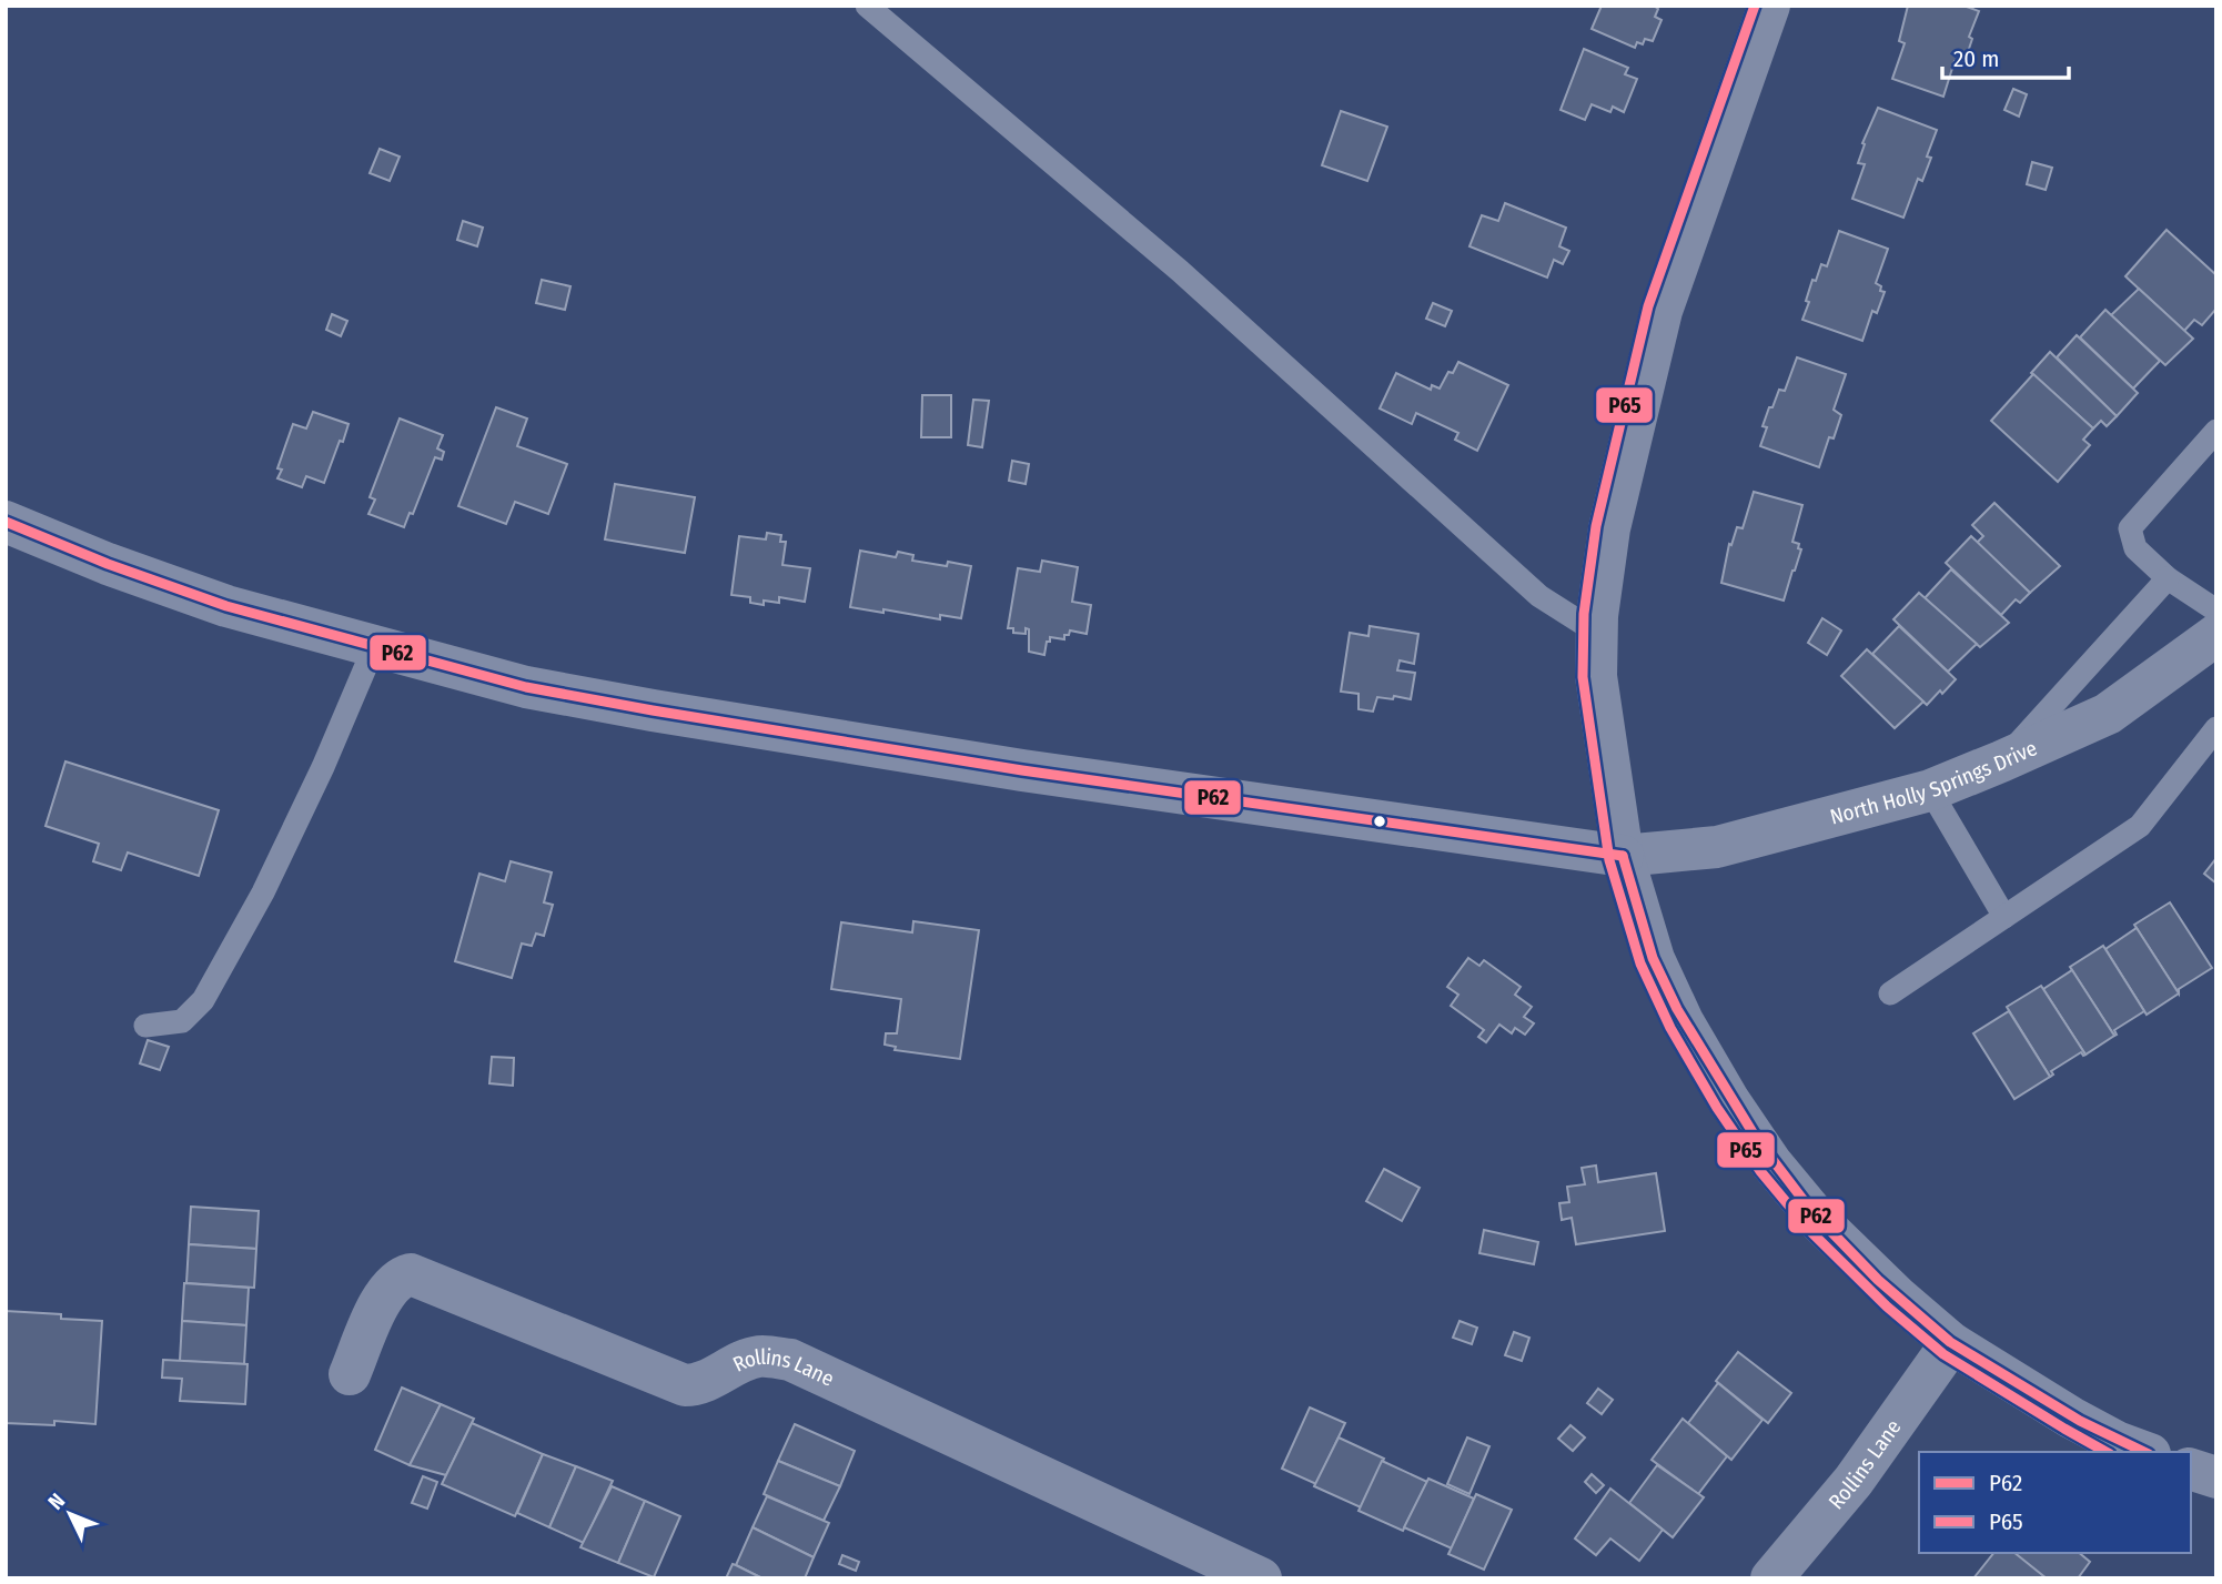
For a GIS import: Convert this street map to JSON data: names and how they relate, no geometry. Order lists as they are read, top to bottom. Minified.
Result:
{"streets":{"street":["North Holly Springs Drive","Rollins Lane"]},"lines":["transit line P65","transit line P62"],"legend":["P62","P65"],"scale_bar":"20 m","north":"top left"}
